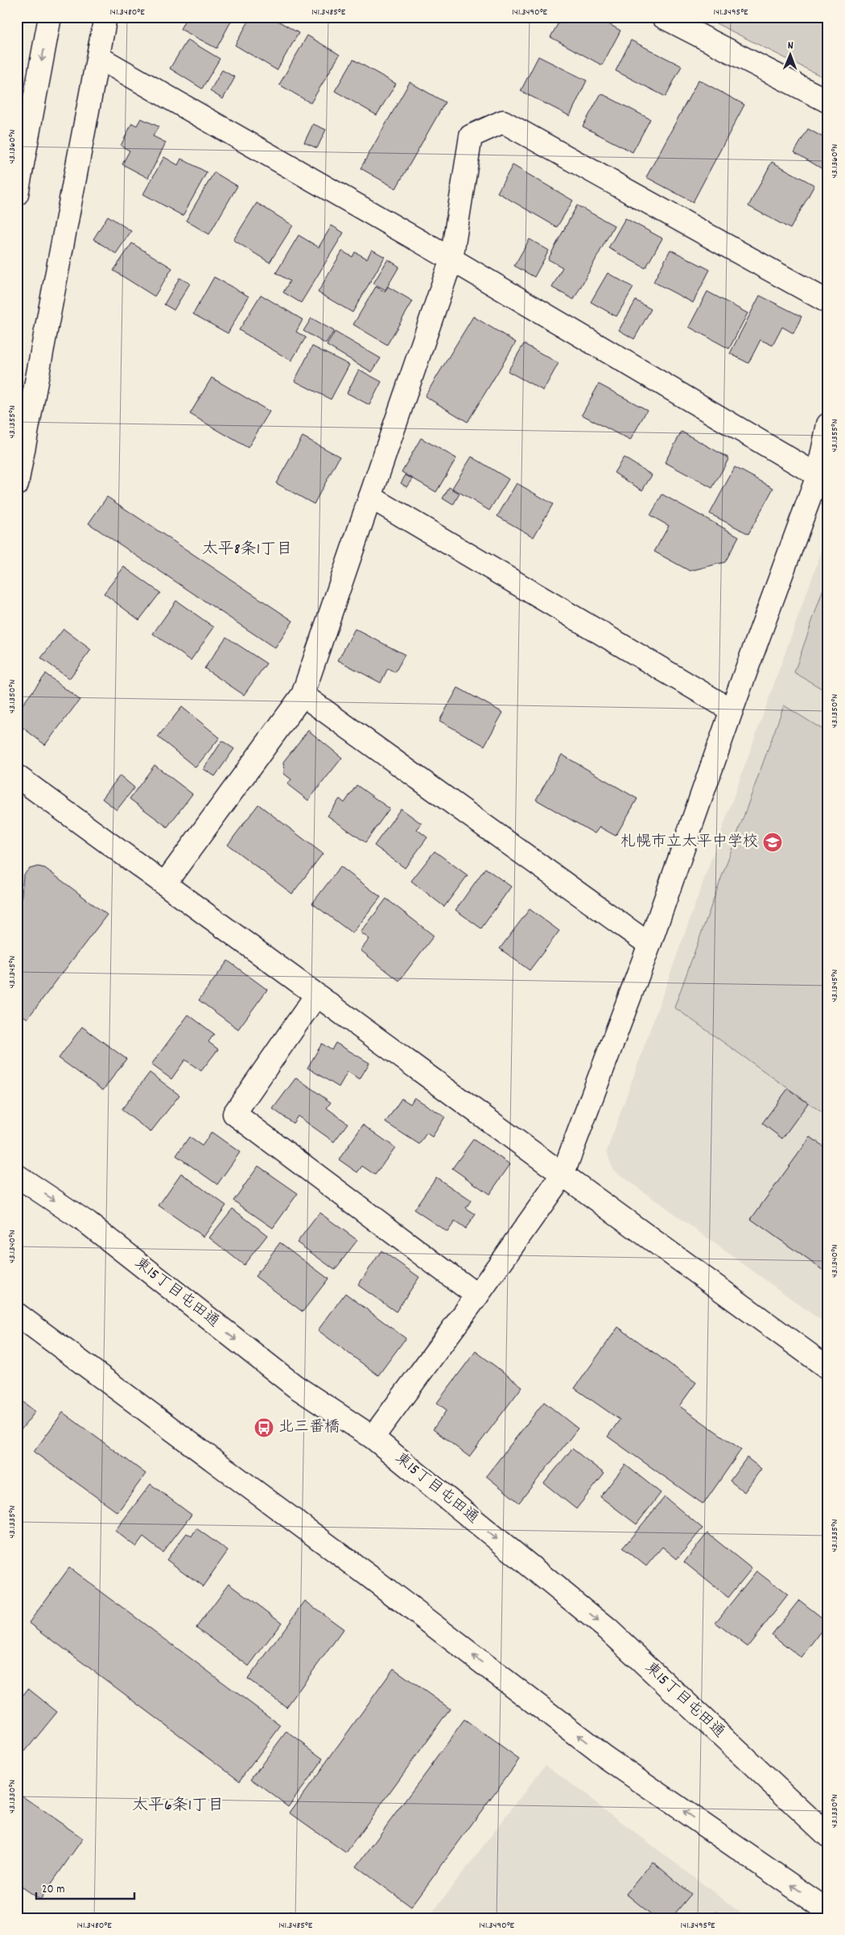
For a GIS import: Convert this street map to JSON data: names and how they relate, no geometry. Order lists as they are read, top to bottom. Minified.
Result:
{"streets":{"main road":["東15丁目屯田通"]},"districts":["太平8条1丁目","太平6条1丁目"],"places":{"school or university":["札幌市立太平中学校"],"bus stop":["北三番橋"]},"scale_bar":"20 m","north":"top","coordinates":["141.3480°E","141.3485°E","141.3490°E","141.3495°E","43.1360°N","43.1355°N","43.1350°N","43.1345°N","43.1340°N","43.1335°N","43.1330°N"]}
